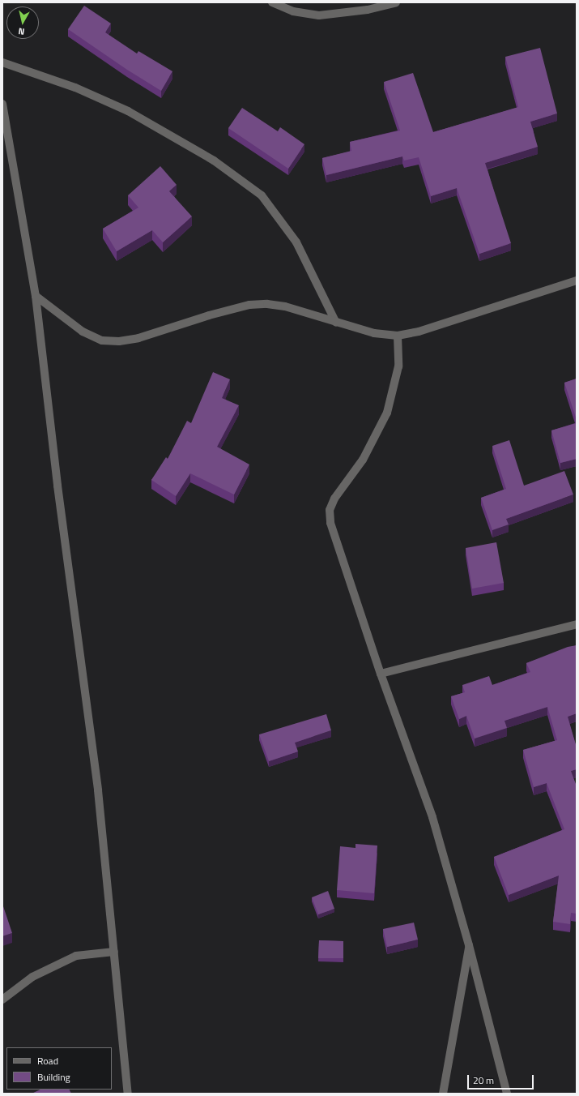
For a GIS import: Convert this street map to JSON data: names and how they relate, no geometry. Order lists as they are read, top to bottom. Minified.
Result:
{"legend":["Road","Building"],"scale_bar":"20 m","north":"bottom"}
